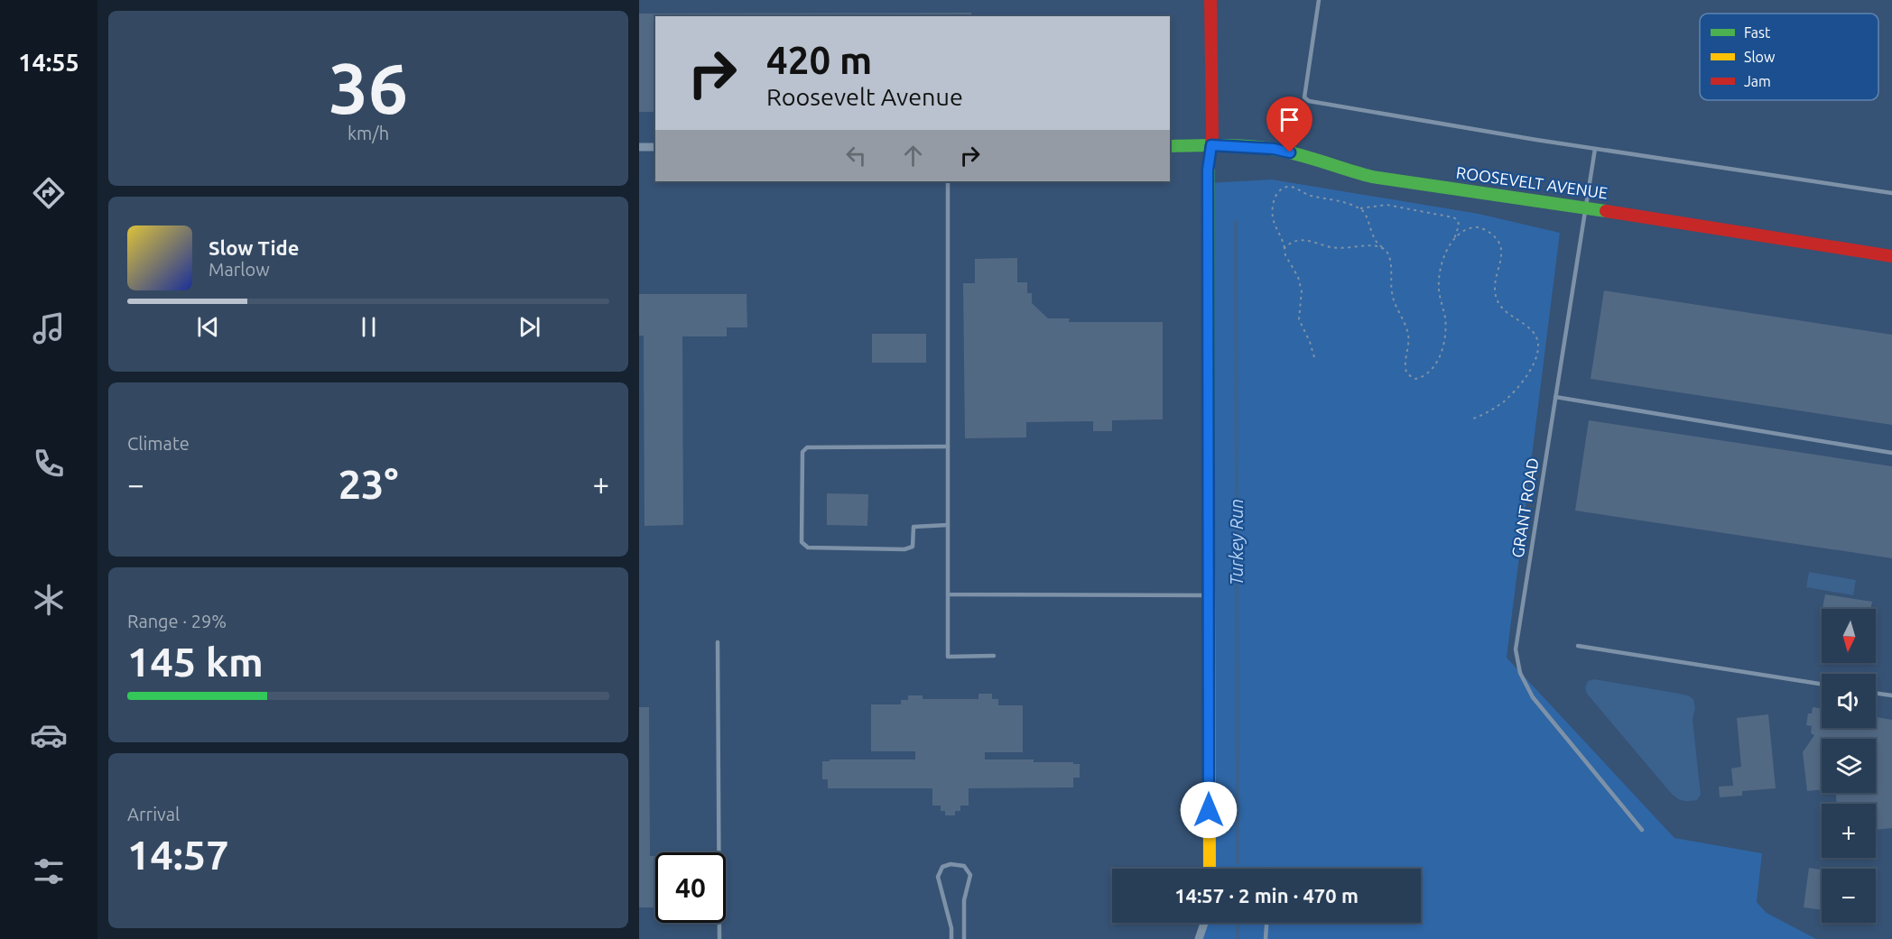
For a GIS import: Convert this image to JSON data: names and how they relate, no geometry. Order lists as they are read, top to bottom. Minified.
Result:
{"streets":{"street":["ROOSEVELT AVENUE"],"lane":["GRANT ROAD"]},"crossings":[["ROOSEVELT AVENUE","GRANT ROAD"]],"water":["Turkey Run"],"legend":["Fast","Slow","Jam"],"north":"bottom","page":{"tabs":"14:55","tile":[["36","km/h"],"Climate",["Range · 29%","145 km"],["Arrival","14:57"]],"turn":["420 m","Roosevelt Avenue"],"song":["Slow Tide","Marlow"],"heat":["−","23°","+"],"map_buttons":["+","−"],"limit":"40","trip":"14:57 · 2 min · 470 m"}}
